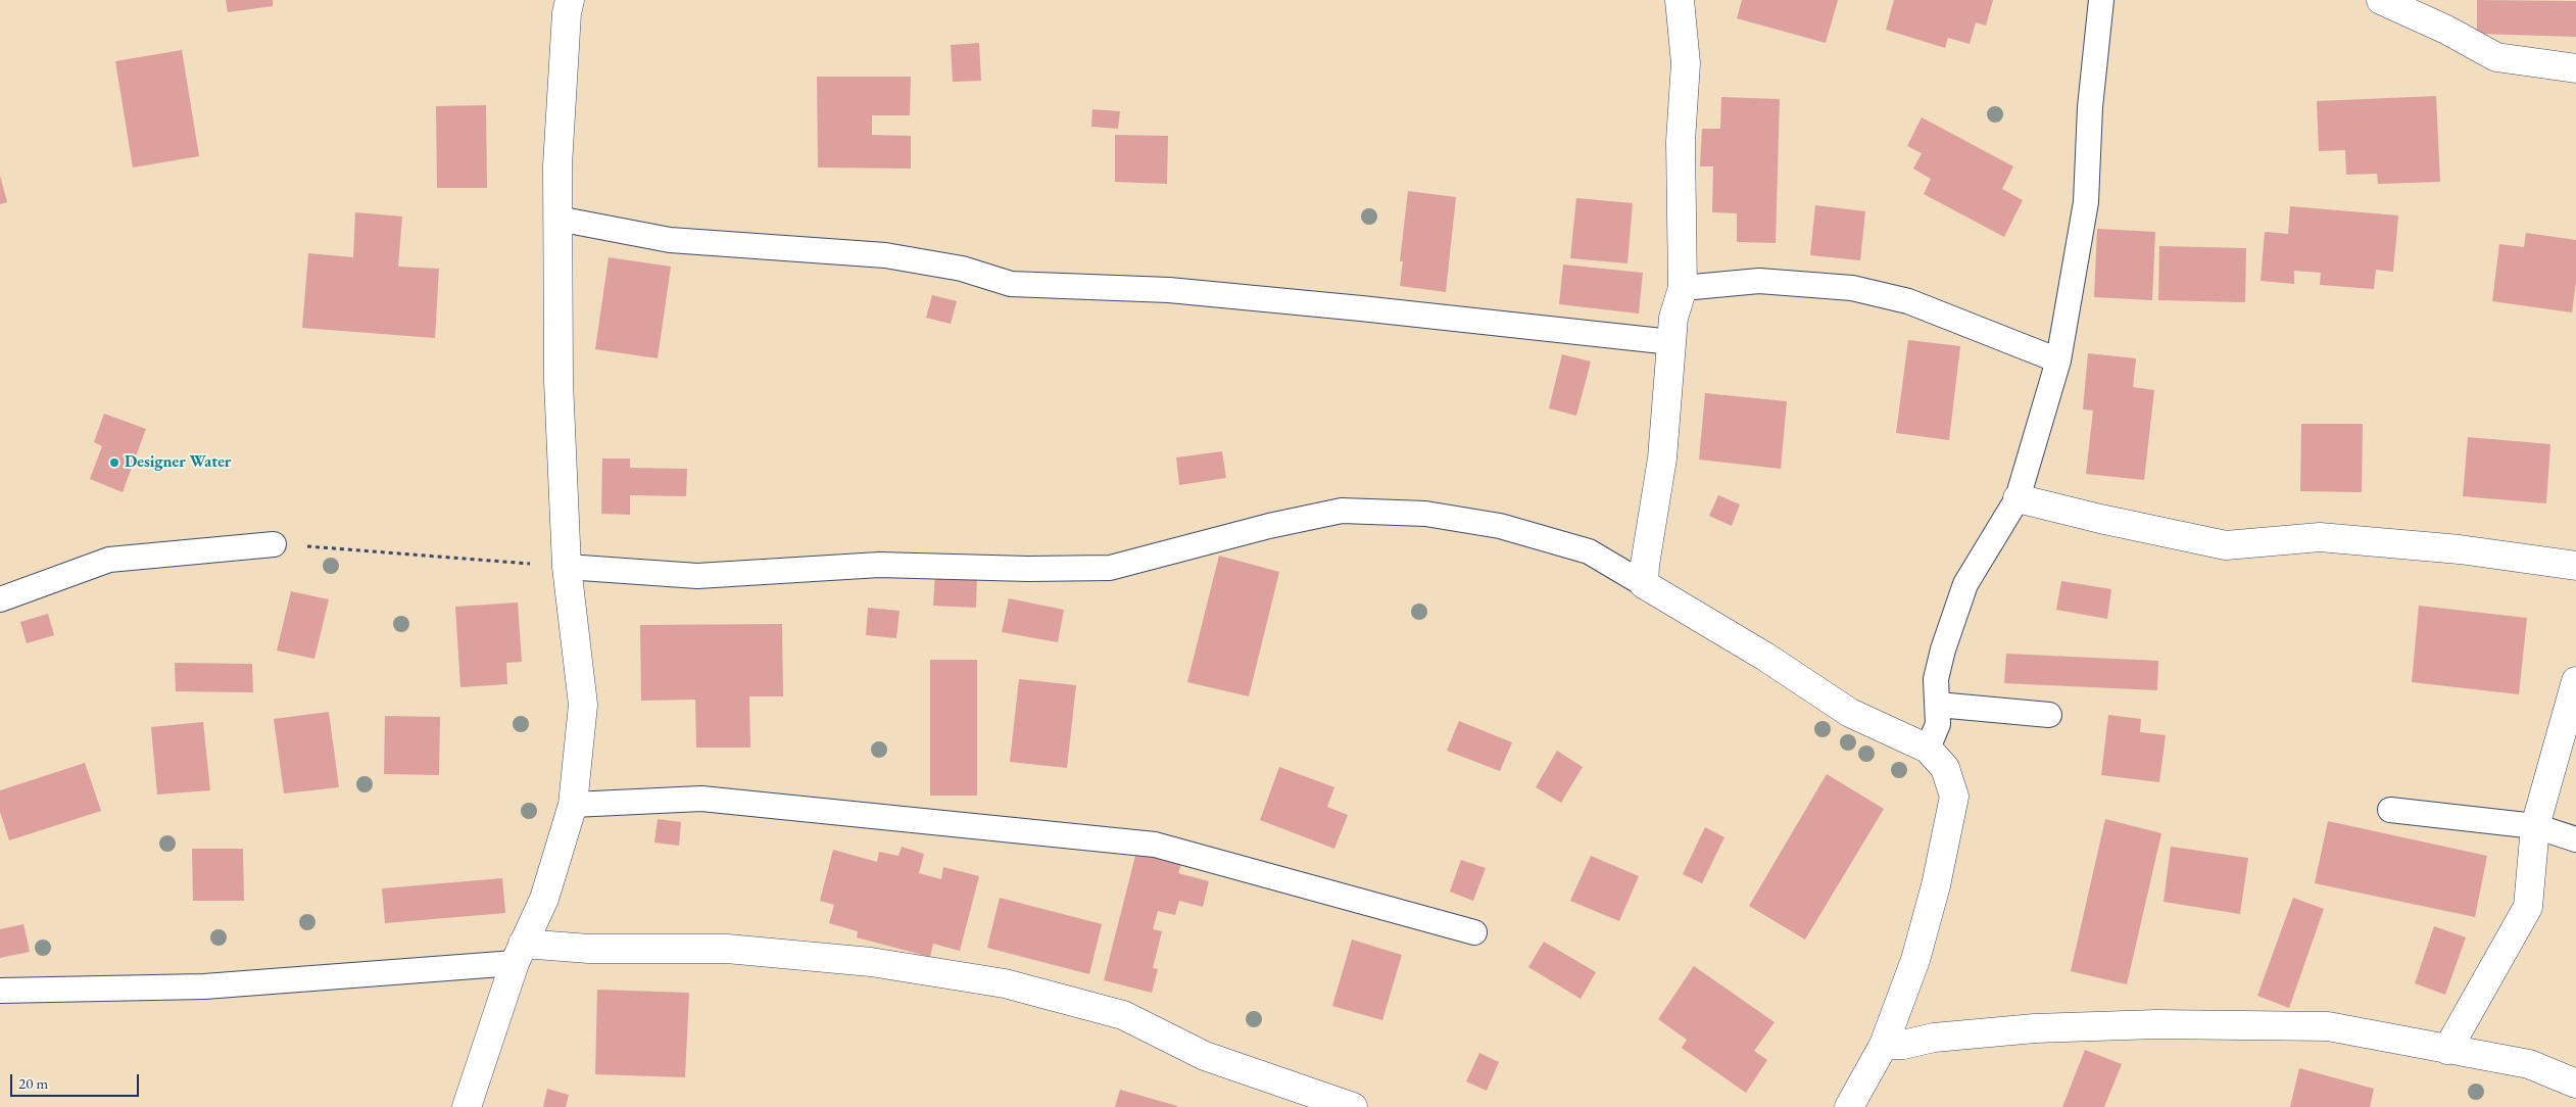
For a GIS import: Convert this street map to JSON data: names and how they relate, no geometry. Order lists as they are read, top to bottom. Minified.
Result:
{"places":["Designer Water"],"scale_bar":"20 m"}
